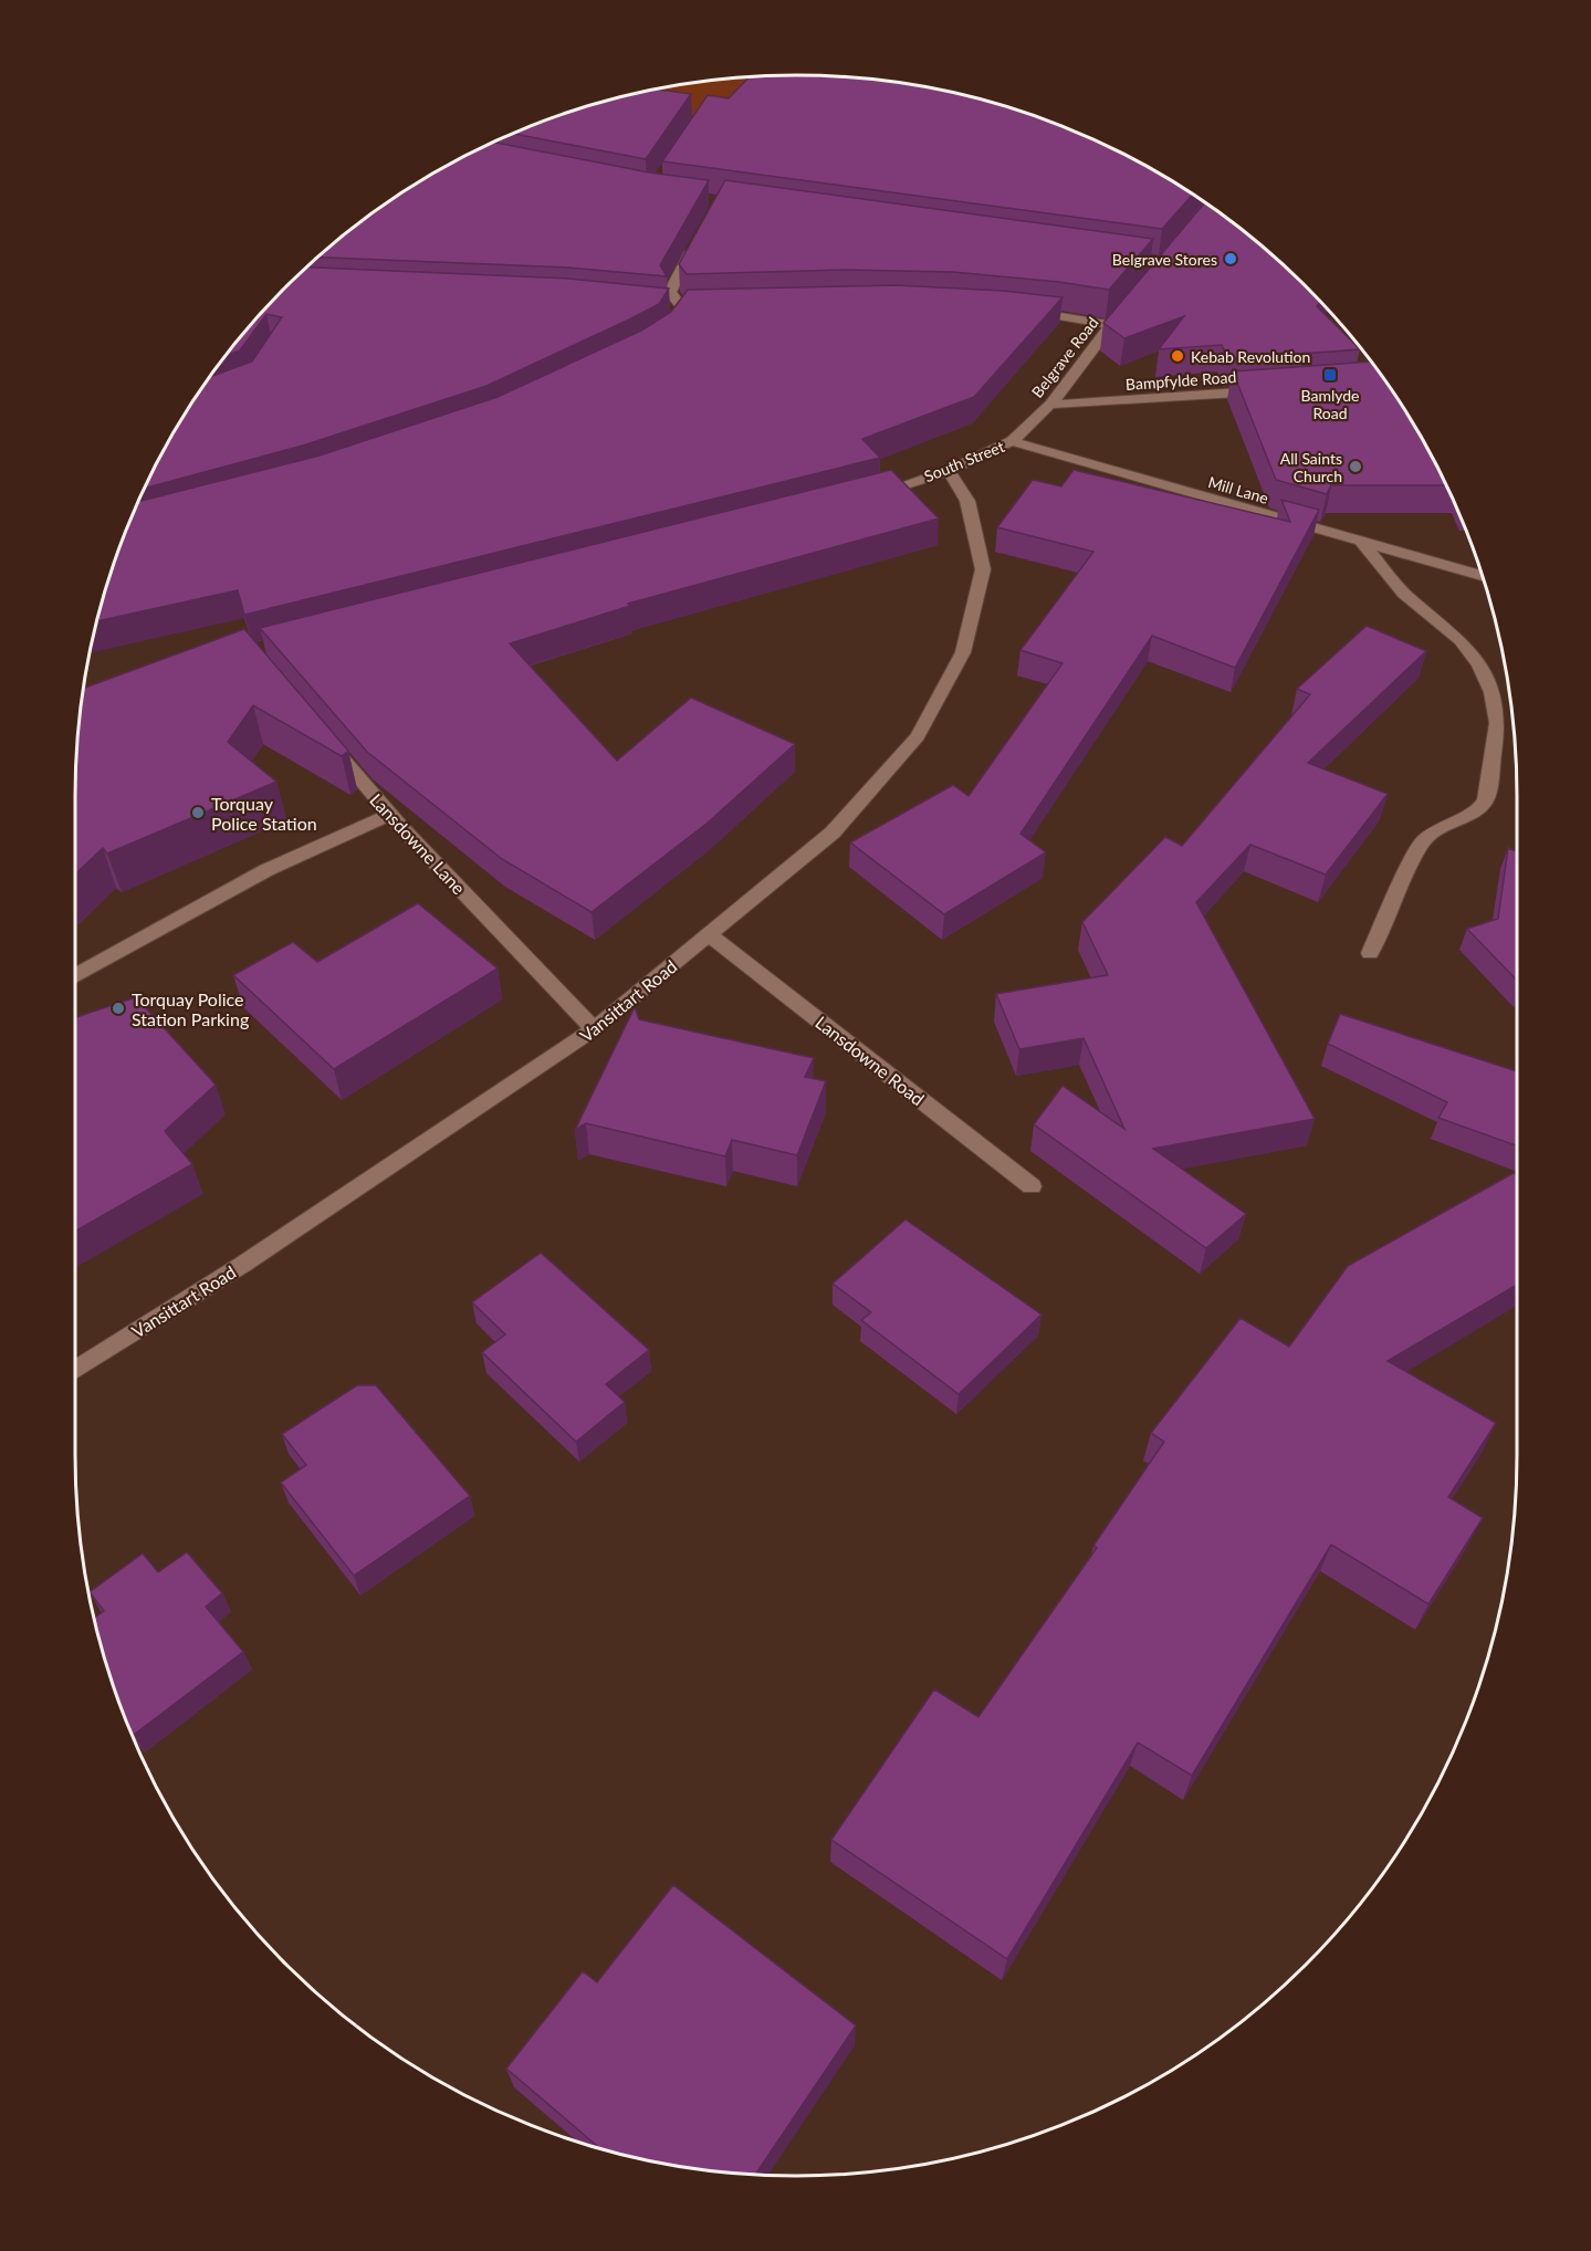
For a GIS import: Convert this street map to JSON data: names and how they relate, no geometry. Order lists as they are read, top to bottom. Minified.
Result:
{"streets":{"street":["Belgrave Road","Bampfylde Road","South Street","Mill Lane","Lansdowne Lane","Vansittart Road","Lansdowne Road"]},"crossings":[["Belgrave Road","Bampfylde Road"],["Belgrave Road","South Street"],["Belgrave Road","Mill Lane"],["South Street","Mill Lane"],["South Street","Vansittart Road"],["Lansdowne Lane","Vansittart Road"],["Vansittart Road","Lansdowne Road"]],"places":{"other":["Belgrave Stores","Kebab Revolution","All Saints Church","Torquay Police Station","Torquay Police Station Parking"],"transit":["Bamlyde Road"]}}
